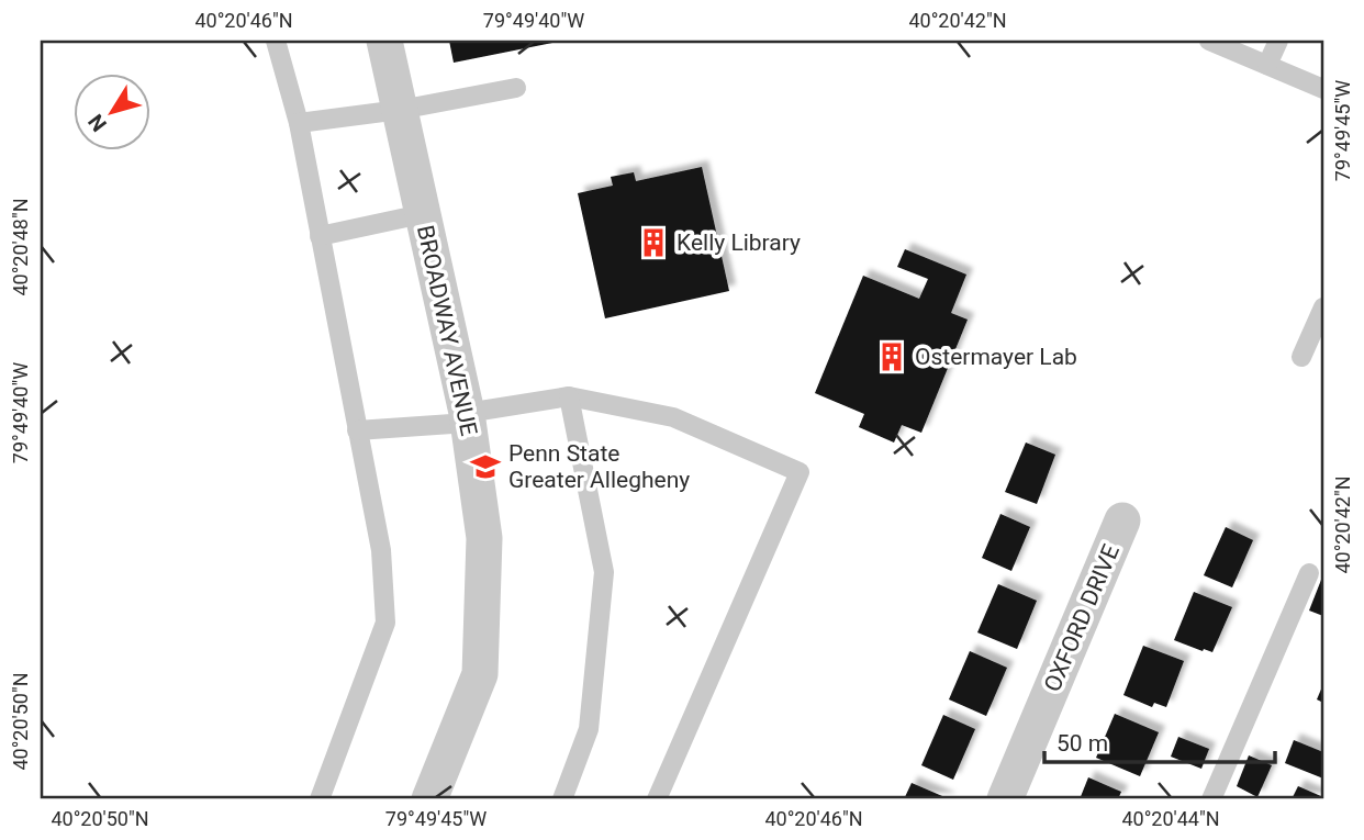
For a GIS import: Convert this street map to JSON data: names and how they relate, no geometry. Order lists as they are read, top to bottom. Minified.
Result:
{"streets":{"street":["BROADWAY AVENUE","OXFORD DRIVE"]},"places":{"building":["Kelly Library","Ostermayer Lab"],"school or university":["Penn State Greater Allegheny"]},"scale_bar":"50 m","north":"bottom left","coordinates":["40°20'46\"N","79°49'40\"W","40°20'42\"N","79°49'45\"W","40°20'48\"N","40°20'50\"N","40°20'44\"N"]}
